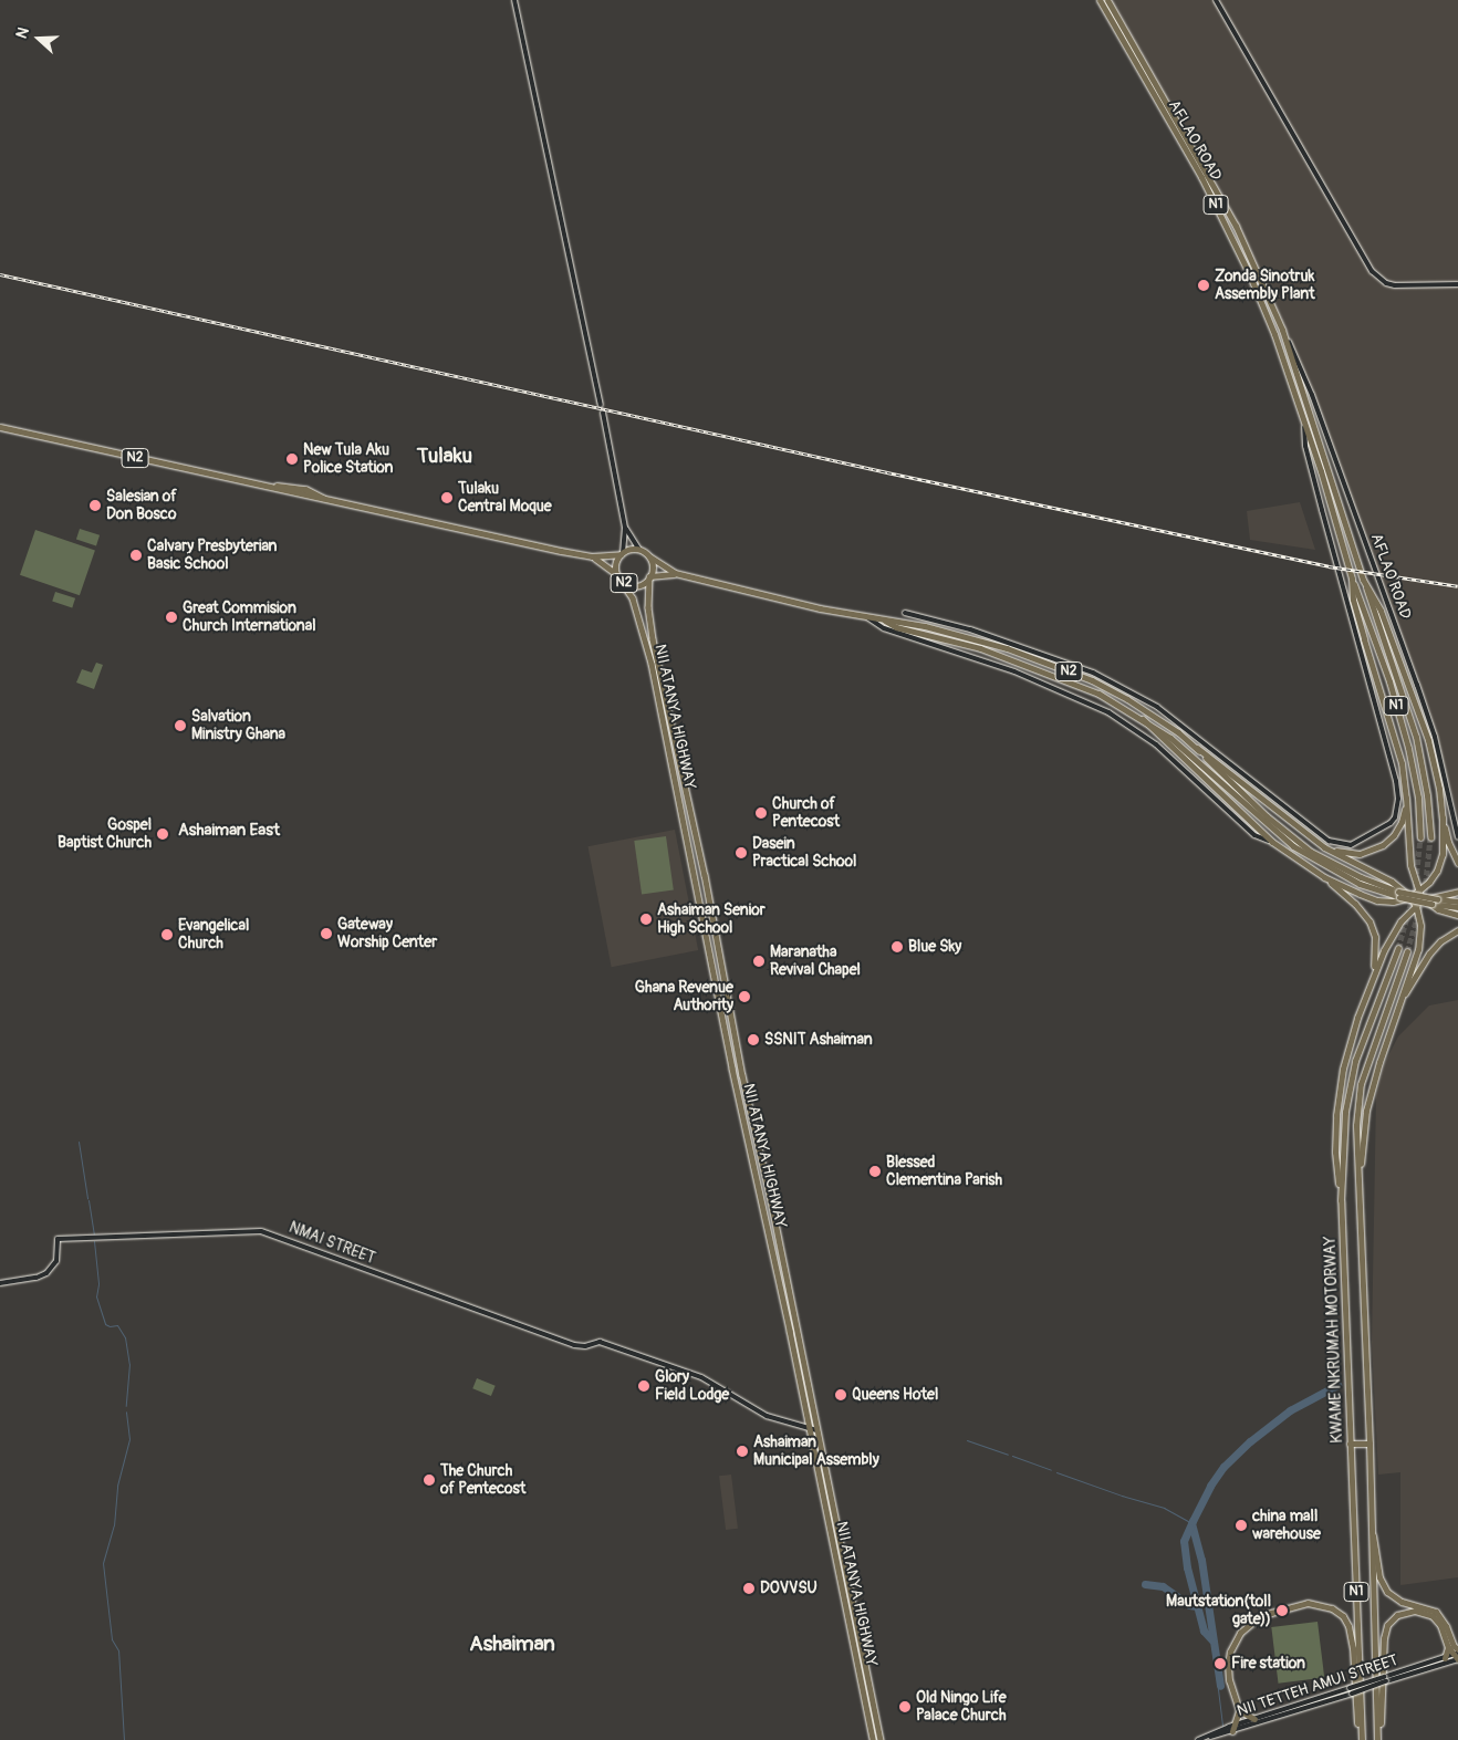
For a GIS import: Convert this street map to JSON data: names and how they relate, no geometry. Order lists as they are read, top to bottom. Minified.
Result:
{"streets":{"highway":["AFLAO ROAD","N1","N2","KWAME NKRUMAH MOTORWAY"],"main road":["NII ATANYA HIGHWAY"],"street":["NMAI STREET","NII TETTEH AMUI STREET"]},"crossings":[["N2","NII ATANYA HIGHWAY"],["NII ATANYA HIGHWAY","NMAI STREET"]],"districts":["Tulaku","Ashaiman East","Ashaiman"],"places":["Zonda Sinotruk Assembly Plant","New Tula Aku Police Station","Tulaku Central Moque","Salesian of Don Bosco","Calvary Presbyterian Basic School","Great Commision Church International","Salvation Ministry Ghana","Church of Pentecost","Gospel Baptist Church","Dasein Practical School","Ashaiman Senior High School","Gateway Worship Center","Evangelical Church","Blue Sky","Maranatha Revival Chapel","Ghana Revenue Authority","SSNIT Ashaiman","Blessed Clementina Parish","Glory Field Lodge","Queens Hotel","Ashaiman Municipal Assembly","The Church of Pentecost","china mall warehouse","DOVVSU","Mautstation(toll gate))","Fire station","Old Ningo Life Palace Church"],"north":"left"}
